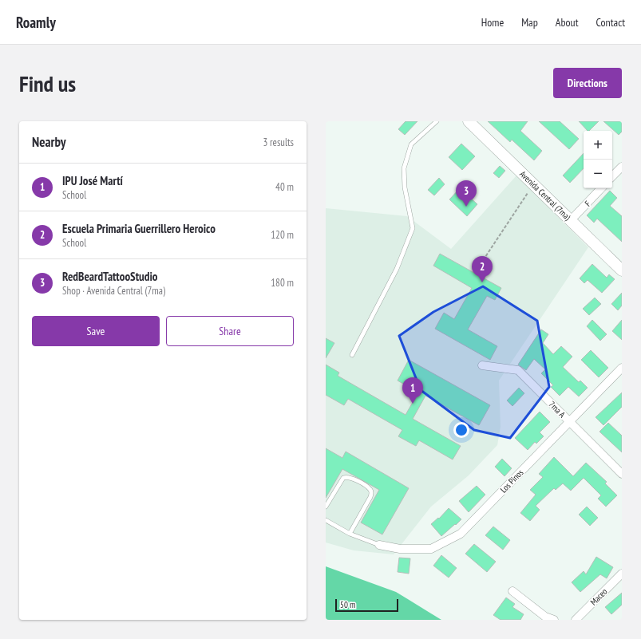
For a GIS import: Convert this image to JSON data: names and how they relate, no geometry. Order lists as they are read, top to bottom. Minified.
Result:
{"streets":{"main road":["Avenida Central (7ma)"],"street":["F","7ma A","Los Pinos","Maceo"]},"crossings":[["Avenida Central (7ma)","F"],["7ma A","Los Pinos"]],"scale_bar":"50 m","page":{"header":"Roamly","nav":["Home","Map","About","Contact"],"buttons":["Directions",["Save","Share"]],"title":"Find us","heading":["Nearby","3 results"],"map_buttons":["+","−"],"list":[{"mark":"1","name":"IPU José Martí","note":"School","value":"40 m"},{"mark":"2","name":"Escuela Primaria Guerrillero Heroico","note":"School","value":"120 m"},{"mark":"3","name":"RedBeardTattooStudio","note":"Shop · Avenida Central (7ma)","value":"180 m"}],"pins":["3","2","1"],"scale":"50 m"}}
